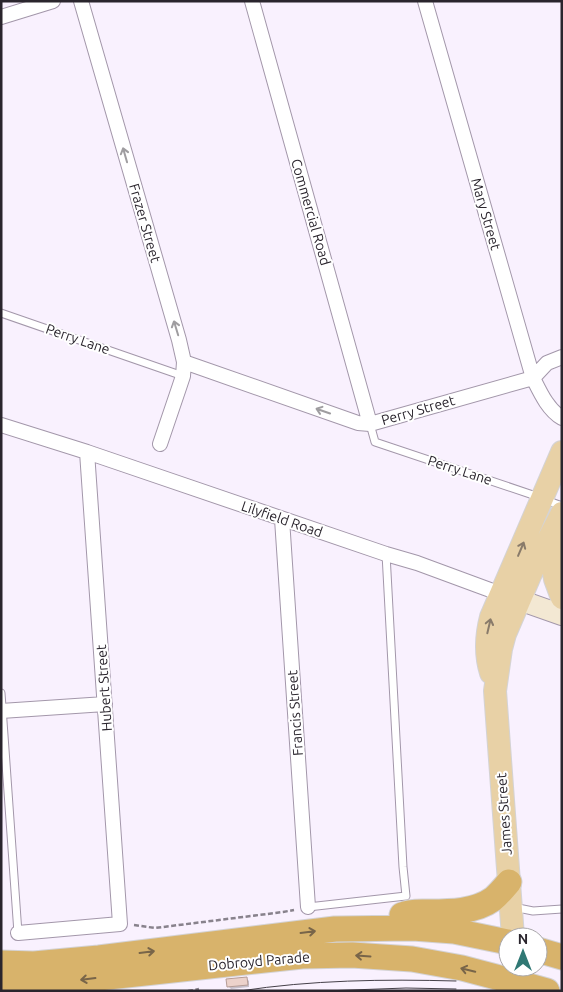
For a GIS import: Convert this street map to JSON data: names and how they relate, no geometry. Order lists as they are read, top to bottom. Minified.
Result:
{"streets":{"highway":["Dobroyd Parade"],"main road":["James Street"],"street":["Commercial Road","Mary Street","Frazer Street","Perry Street","Lilyfield Road","Hubert Street","Francis Street"],"lane":["Perry Lane"]},"crossings":[["Commercial Road","Perry Lane"],["Commercial Road","Perry Street"],["Mary Street","Perry Street"],["Frazer Street","Perry Lane"],["Frazer Street","Perry Street"],["Perry Lane","Perry Street"],["Lilyfield Road","Hubert Street"],["Lilyfield Road","Francis Street"],["Lilyfield Road","James Street"]],"one_way":["Frazer Street","Perry Street"],"north":"top"}
